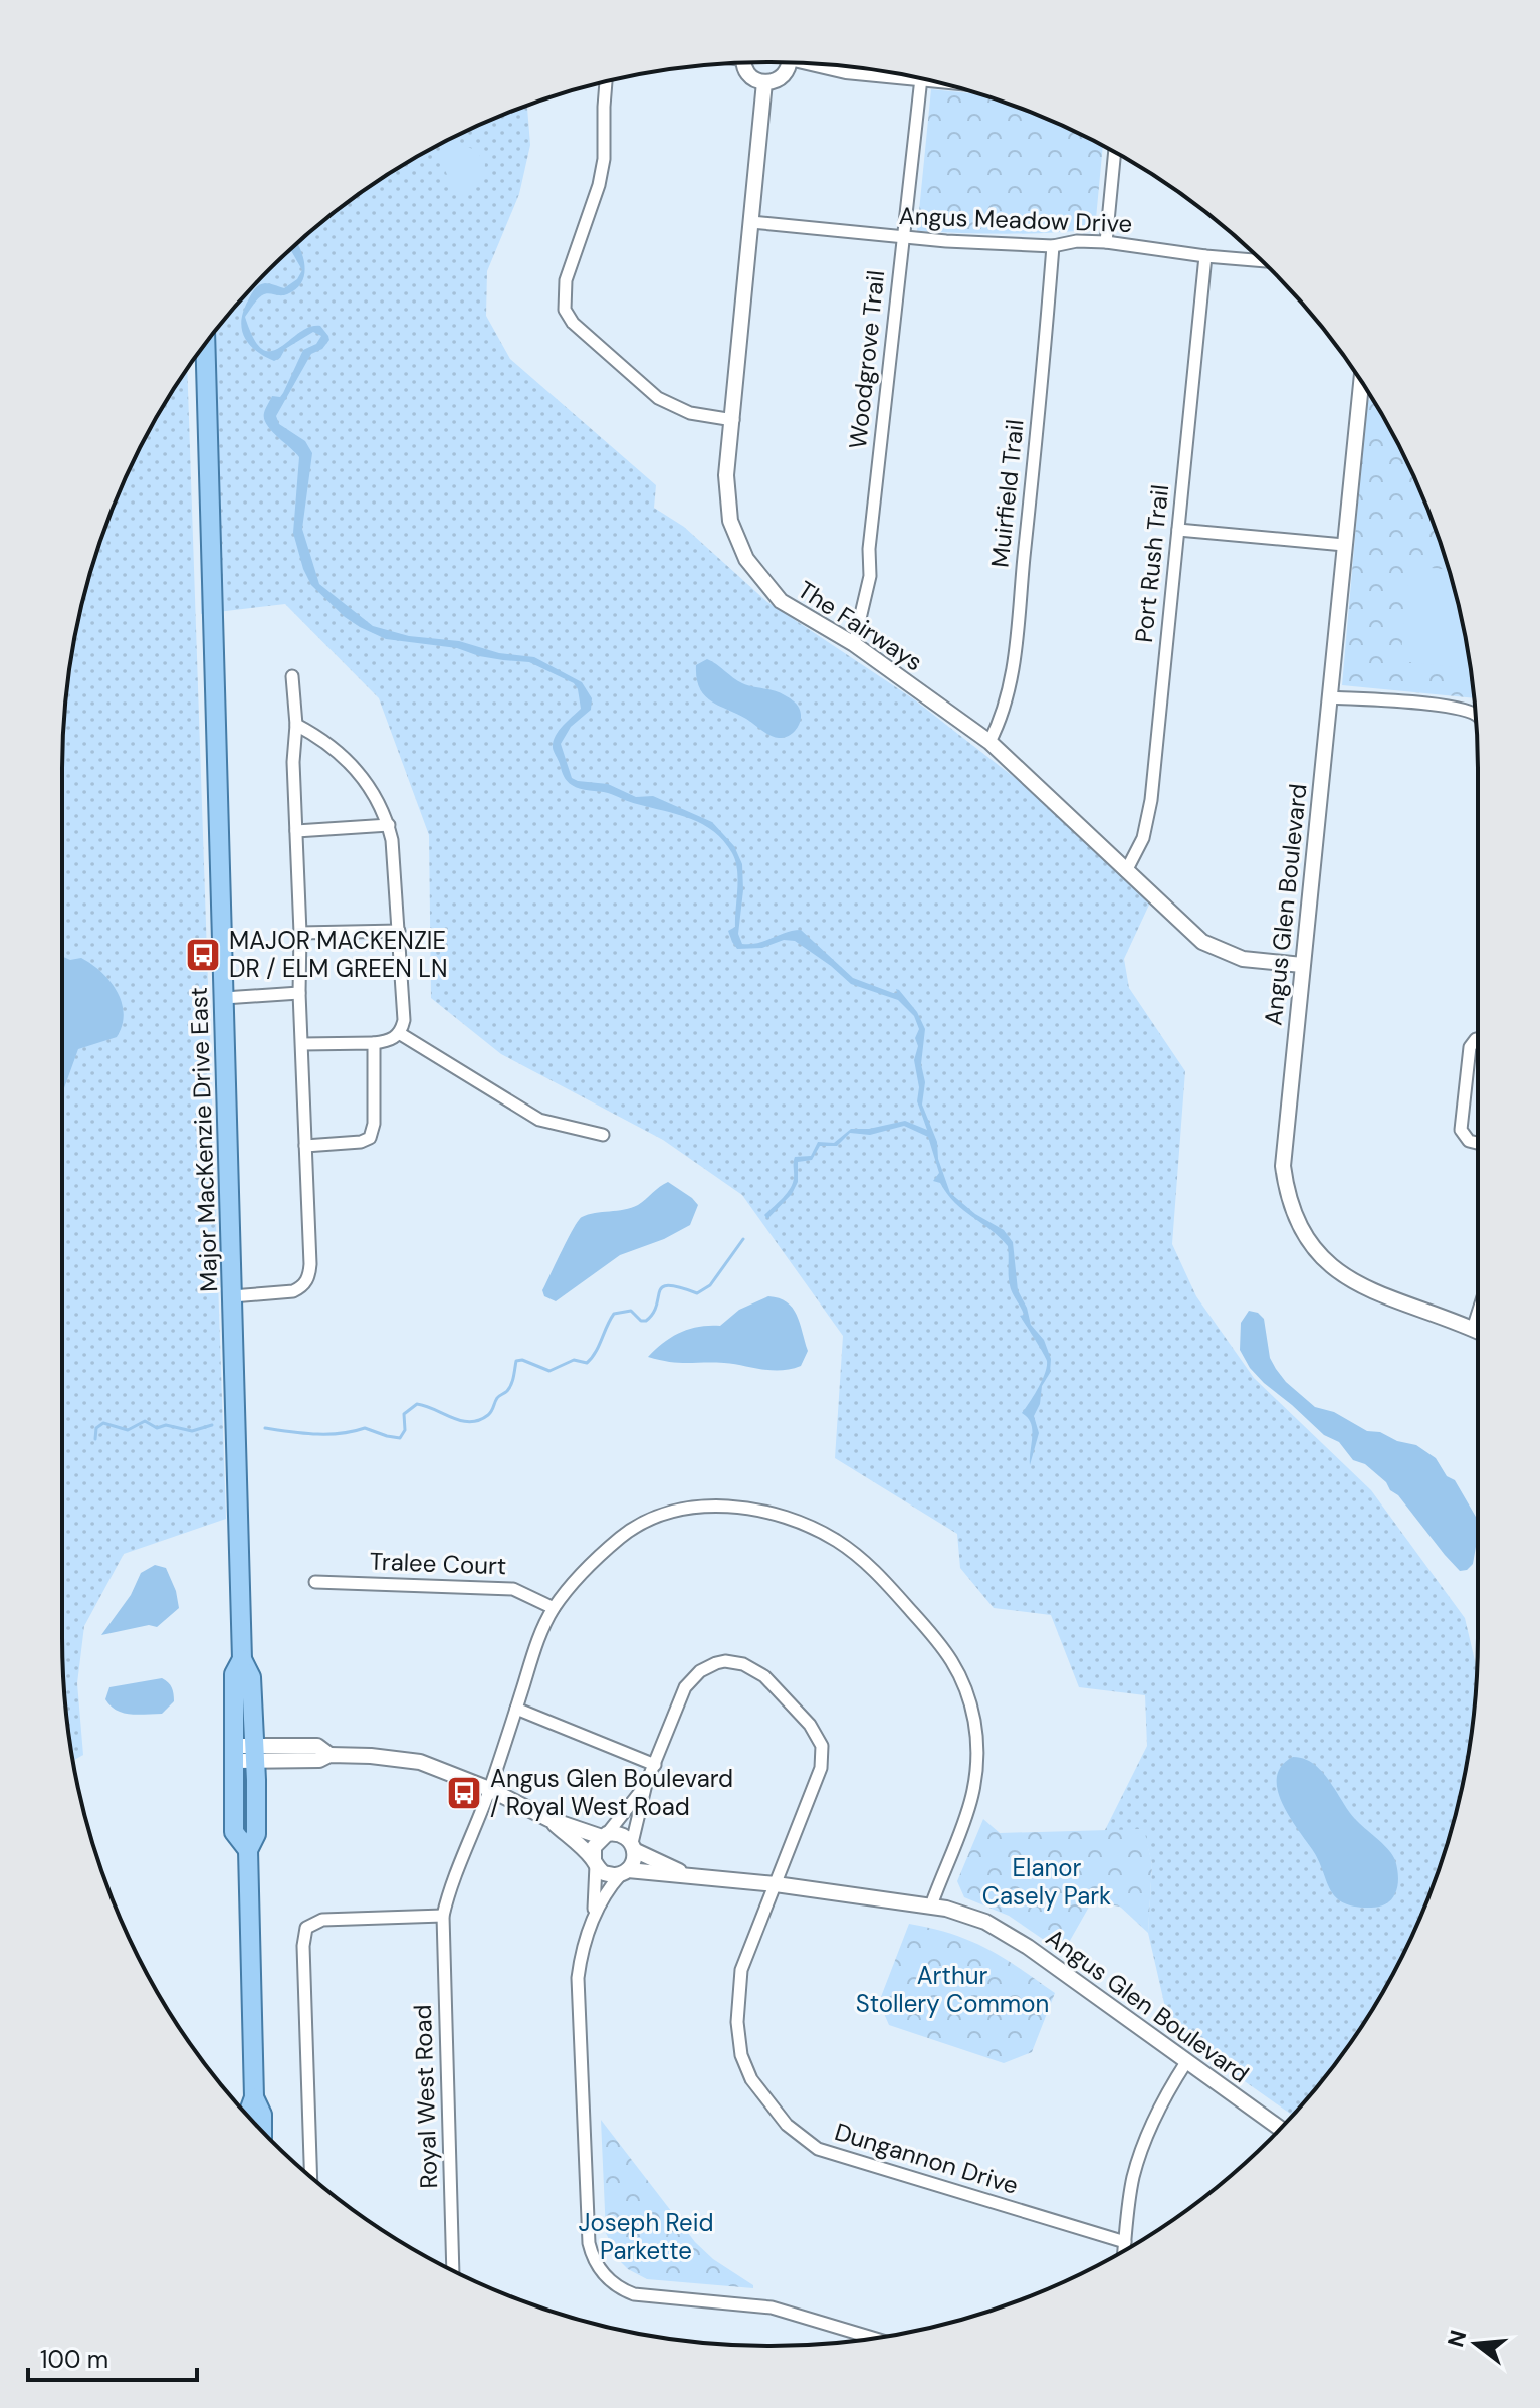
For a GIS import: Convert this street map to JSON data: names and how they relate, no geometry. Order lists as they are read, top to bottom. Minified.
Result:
{"streets":{"main road":["Major MacKenzie Drive East"],"street":["Angus Meadow Drive","Woodgrove Trail","Muirfield Trail","Port Rush Trail","The Fairways","Angus Glen Boulevard","Tralee Court","Royal West Road","Dungannon Drive"]},"crossings":[["Angus Meadow Drive","Woodgrove Trail"],["Angus Meadow Drive","Muirfield Trail"],["Angus Meadow Drive","Port Rush Trail"],["Angus Meadow Drive","The Fairways"],["Woodgrove Trail","The Fairways"],["Muirfield Trail","The Fairways"],["Port Rush Trail","The Fairways"],["The Fairways","Angus Glen Boulevard"],["Angus Glen Boulevard","Royal West Road"],["Angus Glen Boulevard","Dungannon Drive"],["Tralee Court","Royal West Road"]],"parks":["Elanor Casely Park","Arthur Stollery Common","Joseph Reid Parkette"],"places":{"bus stop":["MAJOR MACKENZIE DR / ELM GREEN LN","Angus Glen Boulevard / Royal West Road"]},"scale_bar":"100 m","north":"left"}
